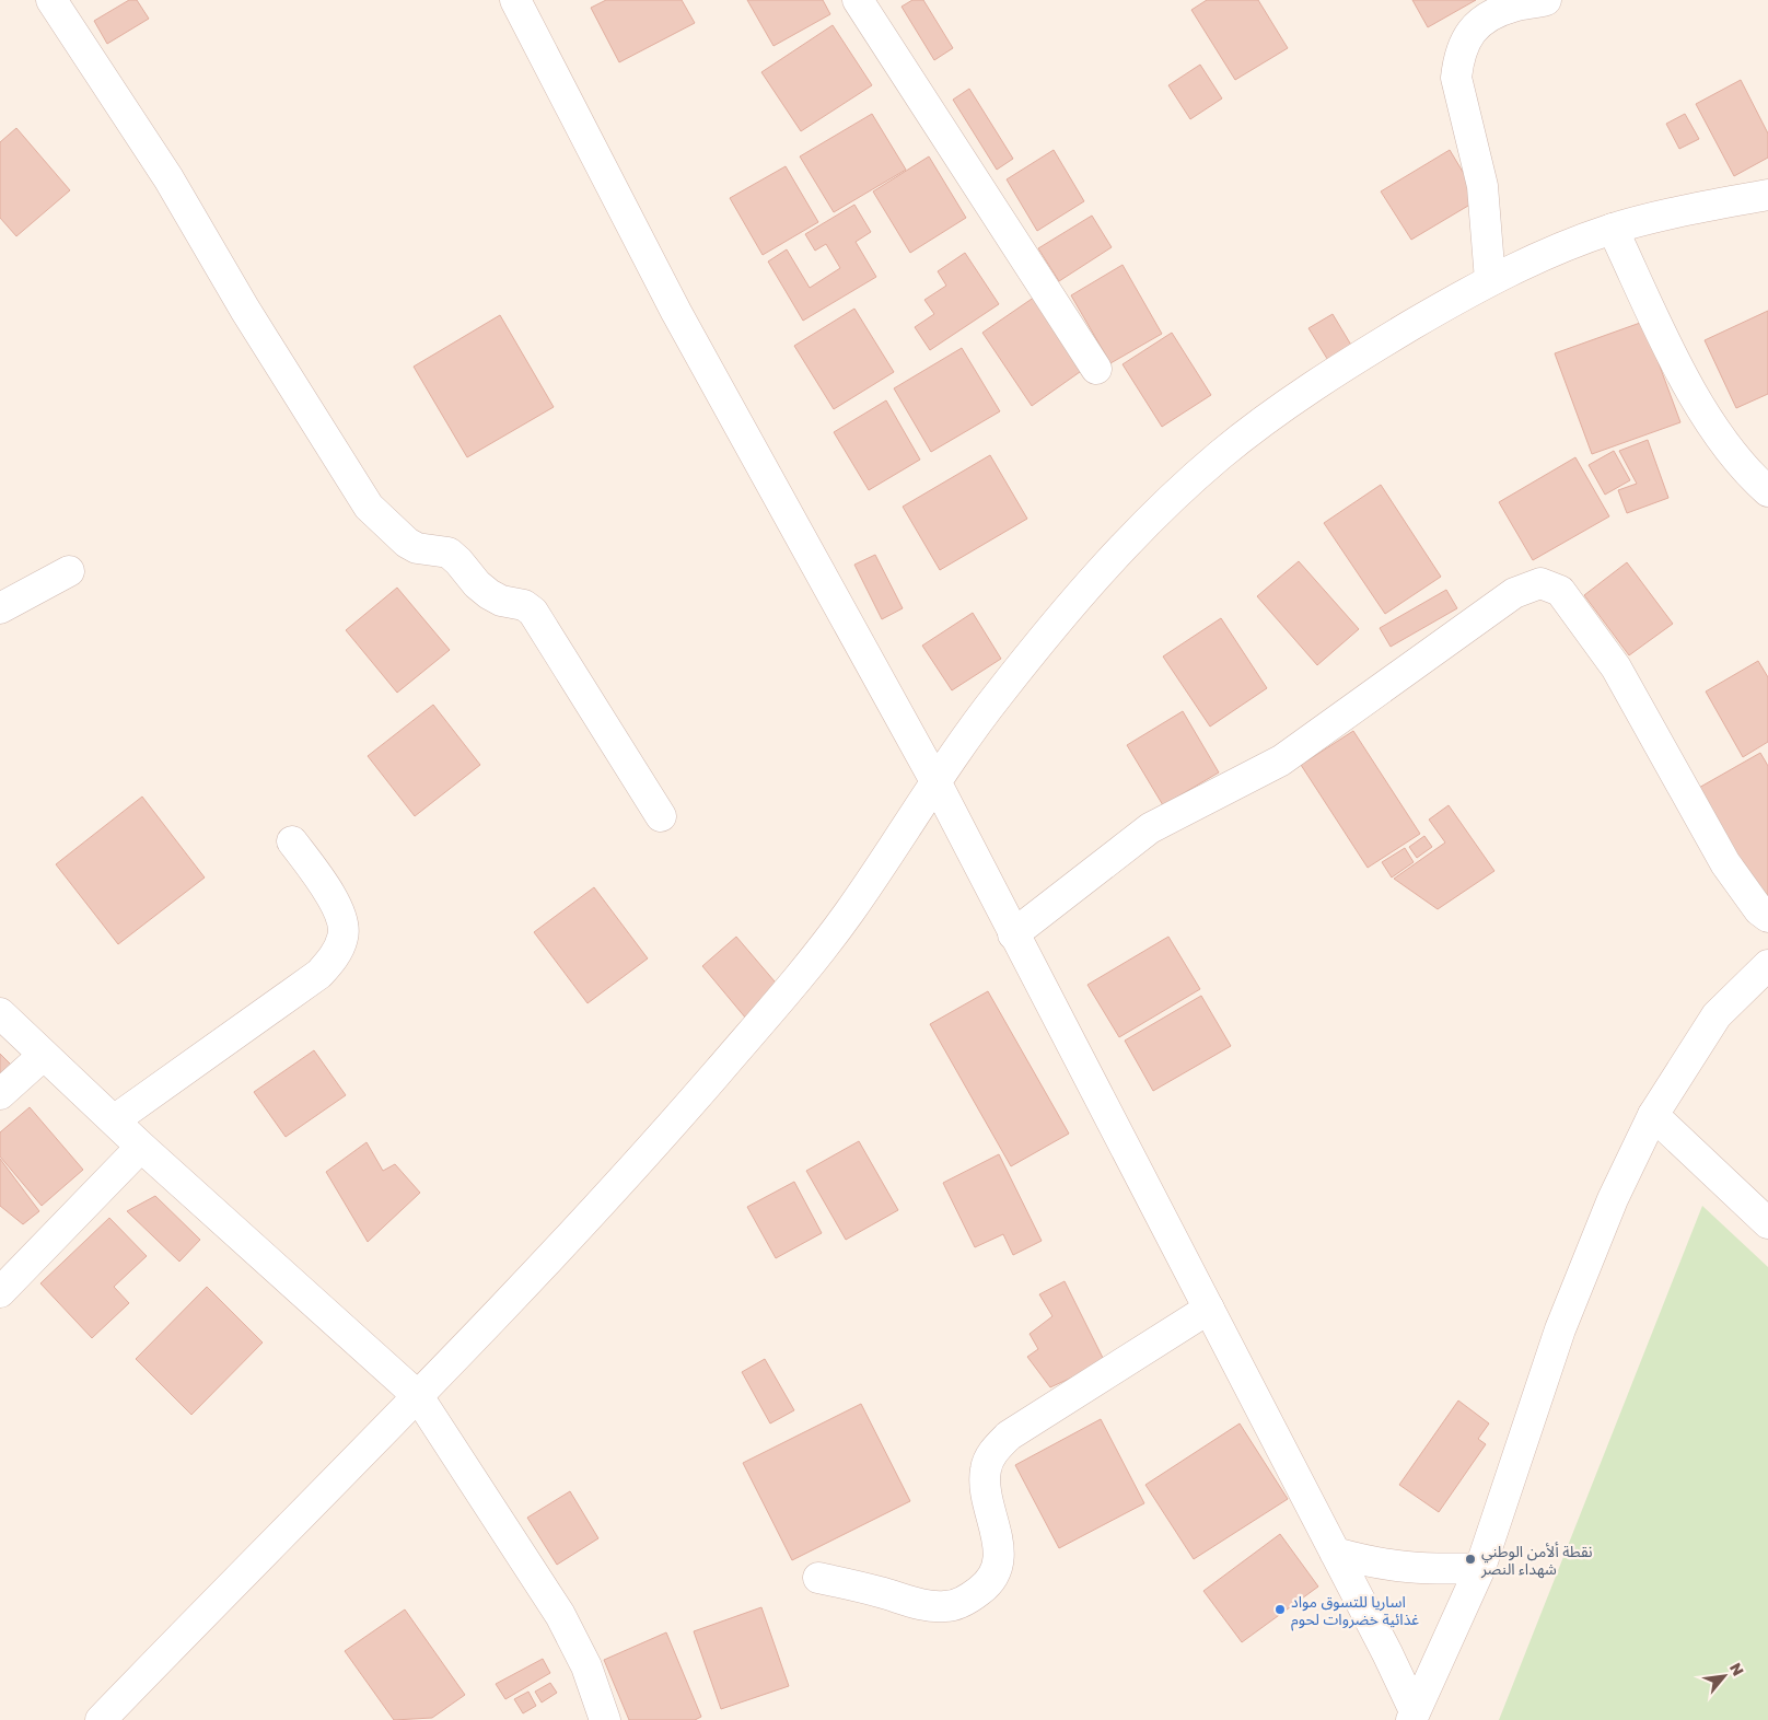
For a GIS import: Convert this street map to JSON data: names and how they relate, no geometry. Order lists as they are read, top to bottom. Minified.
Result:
{"places":["نقطة ألأمن الوطني شهداء النصر","اساريا للتسوق مواد غذائية خضروات لحوم"],"north":"top right"}
